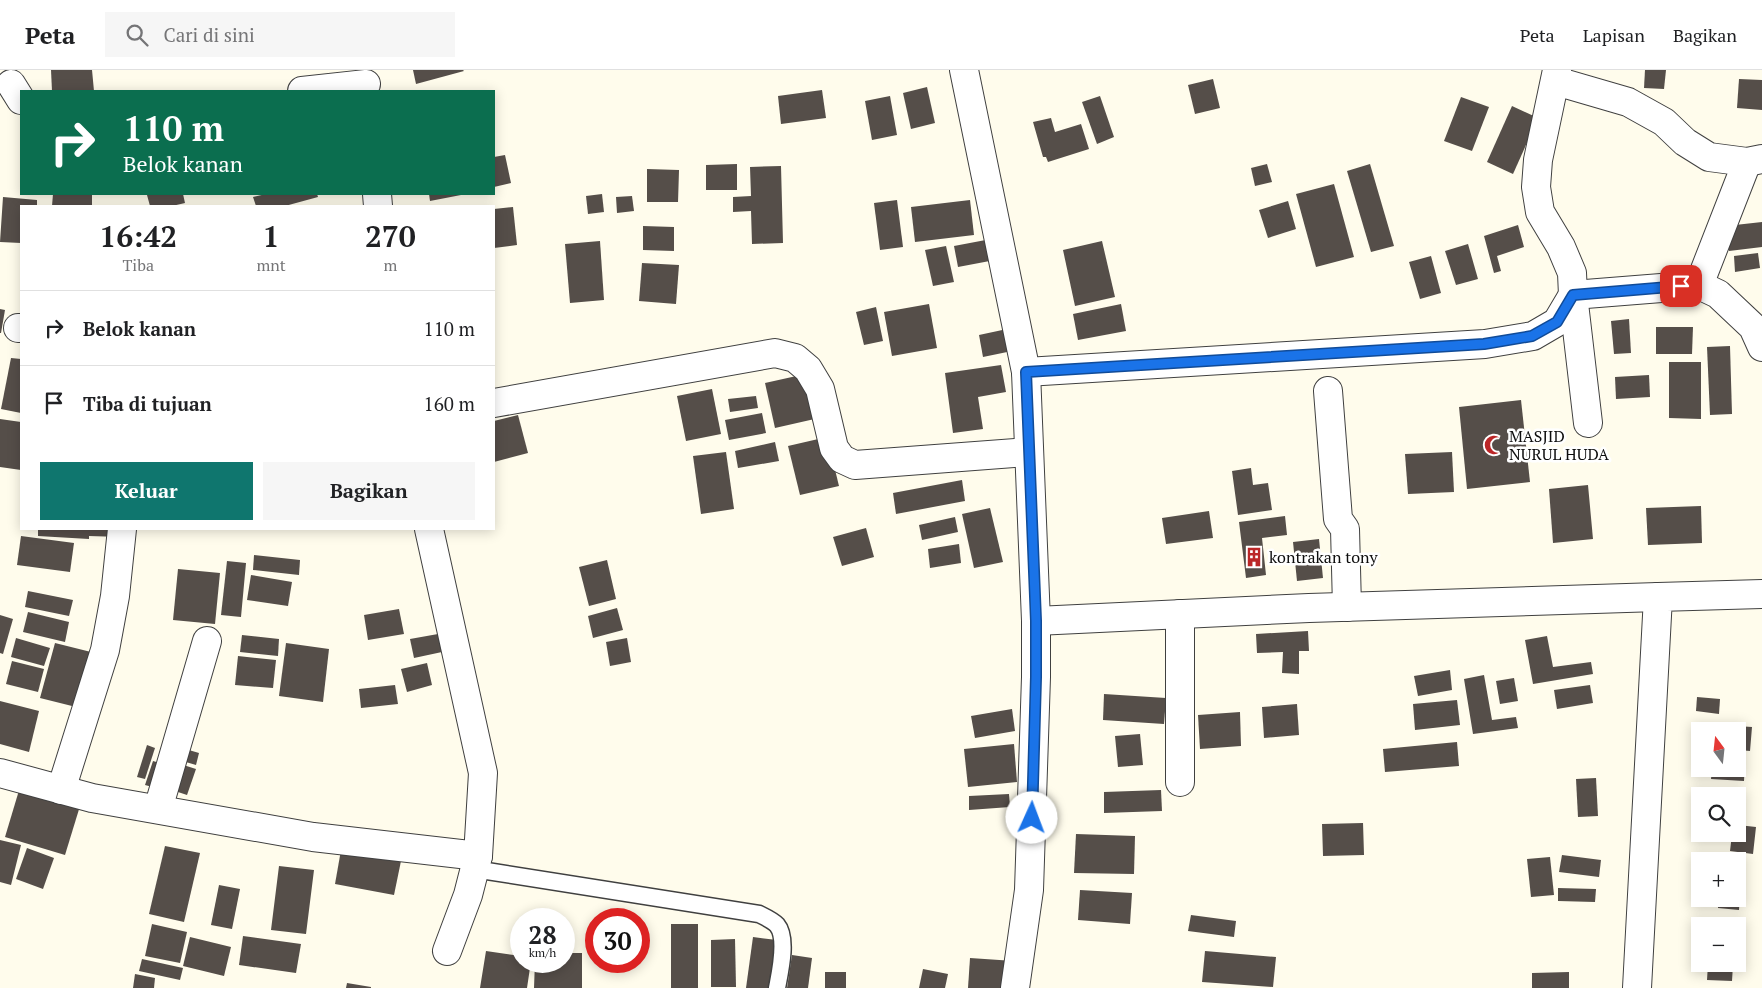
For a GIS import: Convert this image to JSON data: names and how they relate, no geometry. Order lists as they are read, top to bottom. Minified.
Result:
{"places":{"mosque":["MASJID NURUL HUDA"],"building":["kontrakan tony"]},"north":"top","page":{"header":"Peta","search":"Cari di sini","nav":["Peta","Lapisan","Bagikan"],"turn":["110 m","Belok kanan"],"eta":["16:42","Tiba","1","mnt","270","m"],"list":[{"name":"Belok kanan","value":"110 m"},{"name":"Tiba di tujuan","value":"160 m"}],"buttons":["Keluar","Bagikan"],"map_buttons":["+","−"],"speed":"28 km/h","limit":"30"}}
